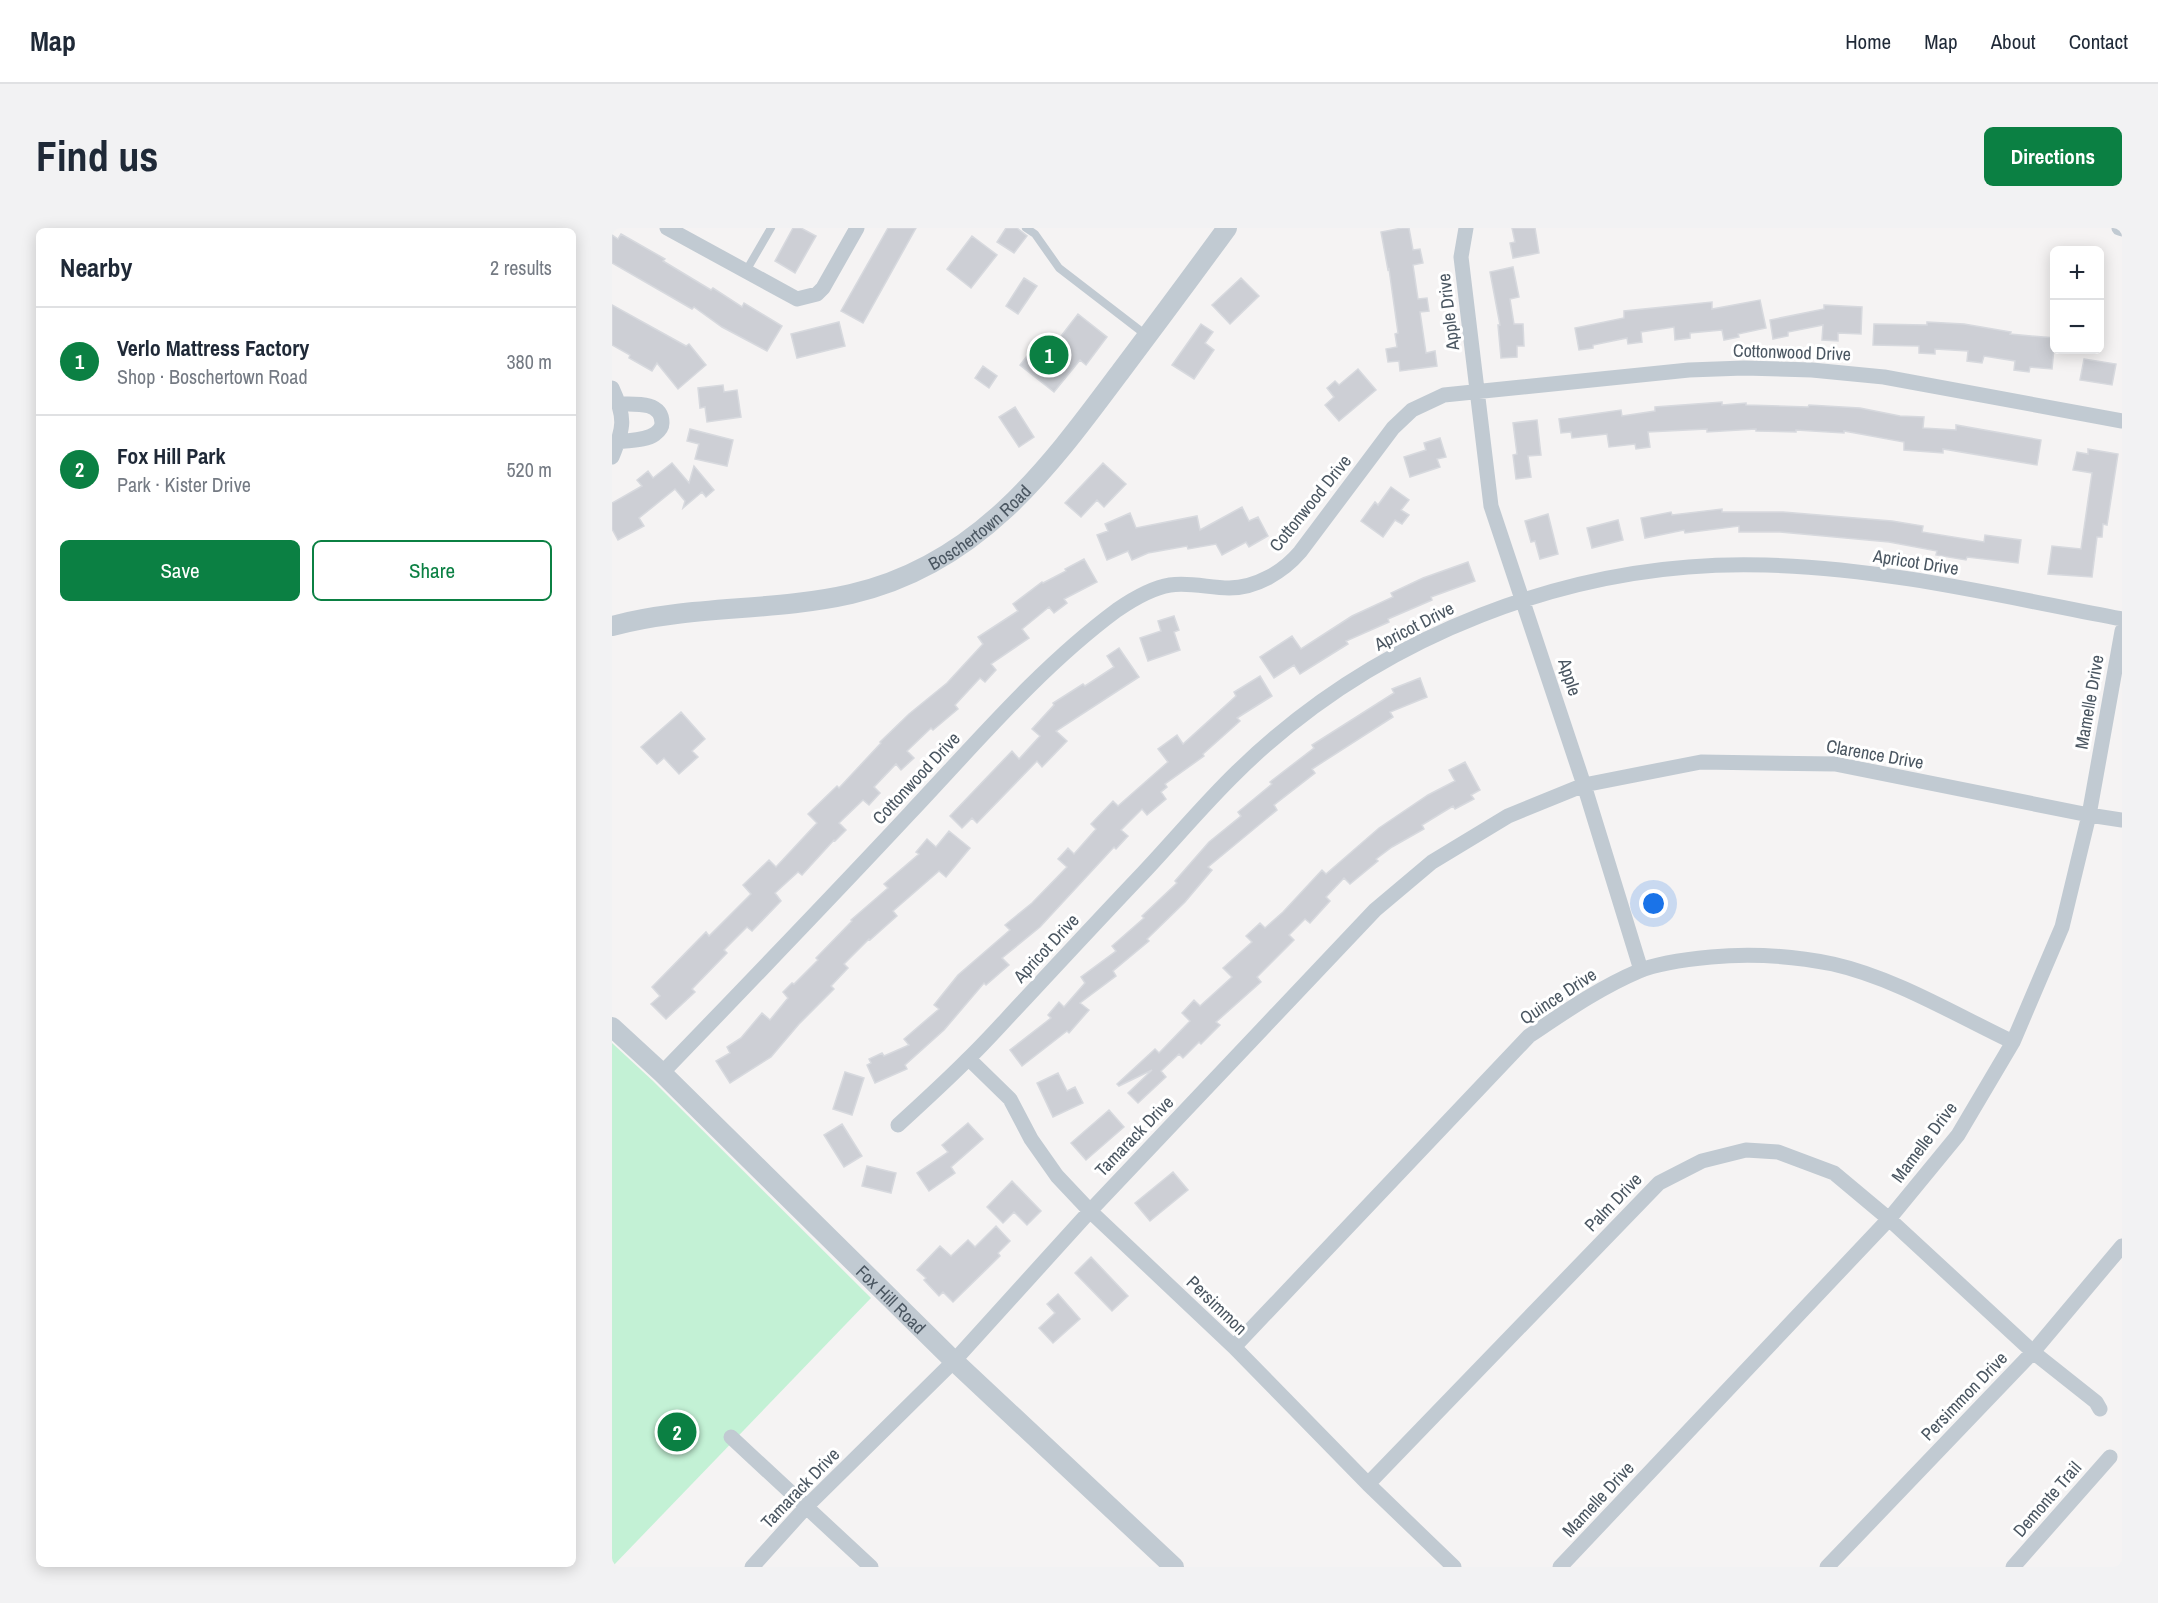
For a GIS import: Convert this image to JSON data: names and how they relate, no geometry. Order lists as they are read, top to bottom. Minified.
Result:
{"streets":{"street":["Apple Drive","Cottonwood Drive","Boschertown Road","Apricot Drive","Apple","Mamelle Drive","Clarence Drive","Quince Drive","Tamarack Drive","Palm Drive","Fox Hill Road","Persimmon","Persimmon Drive","Demonte Trail"]},"crossings":[["Apple Drive","Cottonwood Drive"],["Apple Drive","Apple"],["Cottonwood Drive","Apple"],["Cottonwood Drive","Fox Hill Road"],["Apricot Drive","Apple"],["Apricot Drive","Persimmon"],["Apple","Clarence Drive"],["Apple","Quince Drive"],["Apple","Tamarack Drive"],["Mamelle Drive","Clarence Drive"],["Mamelle Drive","Quince Drive"],["Mamelle Drive","Palm Drive"],["Clarence Drive","Tamarack Drive"],["Quince Drive","Persimmon"],["Tamarack Drive","Fox Hill Road"],["Tamarack Drive","Persimmon"],["Palm Drive","Persimmon"],["Palm Drive","Persimmon Drive"]],"page":{"header":"Map","nav":["Home","Map","About","Contact"],"buttons":["Directions",["Save","Share"]],"title":"Find us","heading":["Nearby","2 results"],"map_buttons":["+","−"],"list":[{"mark":"1","name":"Verlo Mattress Factory","note":"Shop · Boschertown Road","value":"380 m"},{"mark":"2","name":"Fox Hill Park","note":"Park · Kister Drive","value":"520 m"}],"pins":["1","2"]}}
